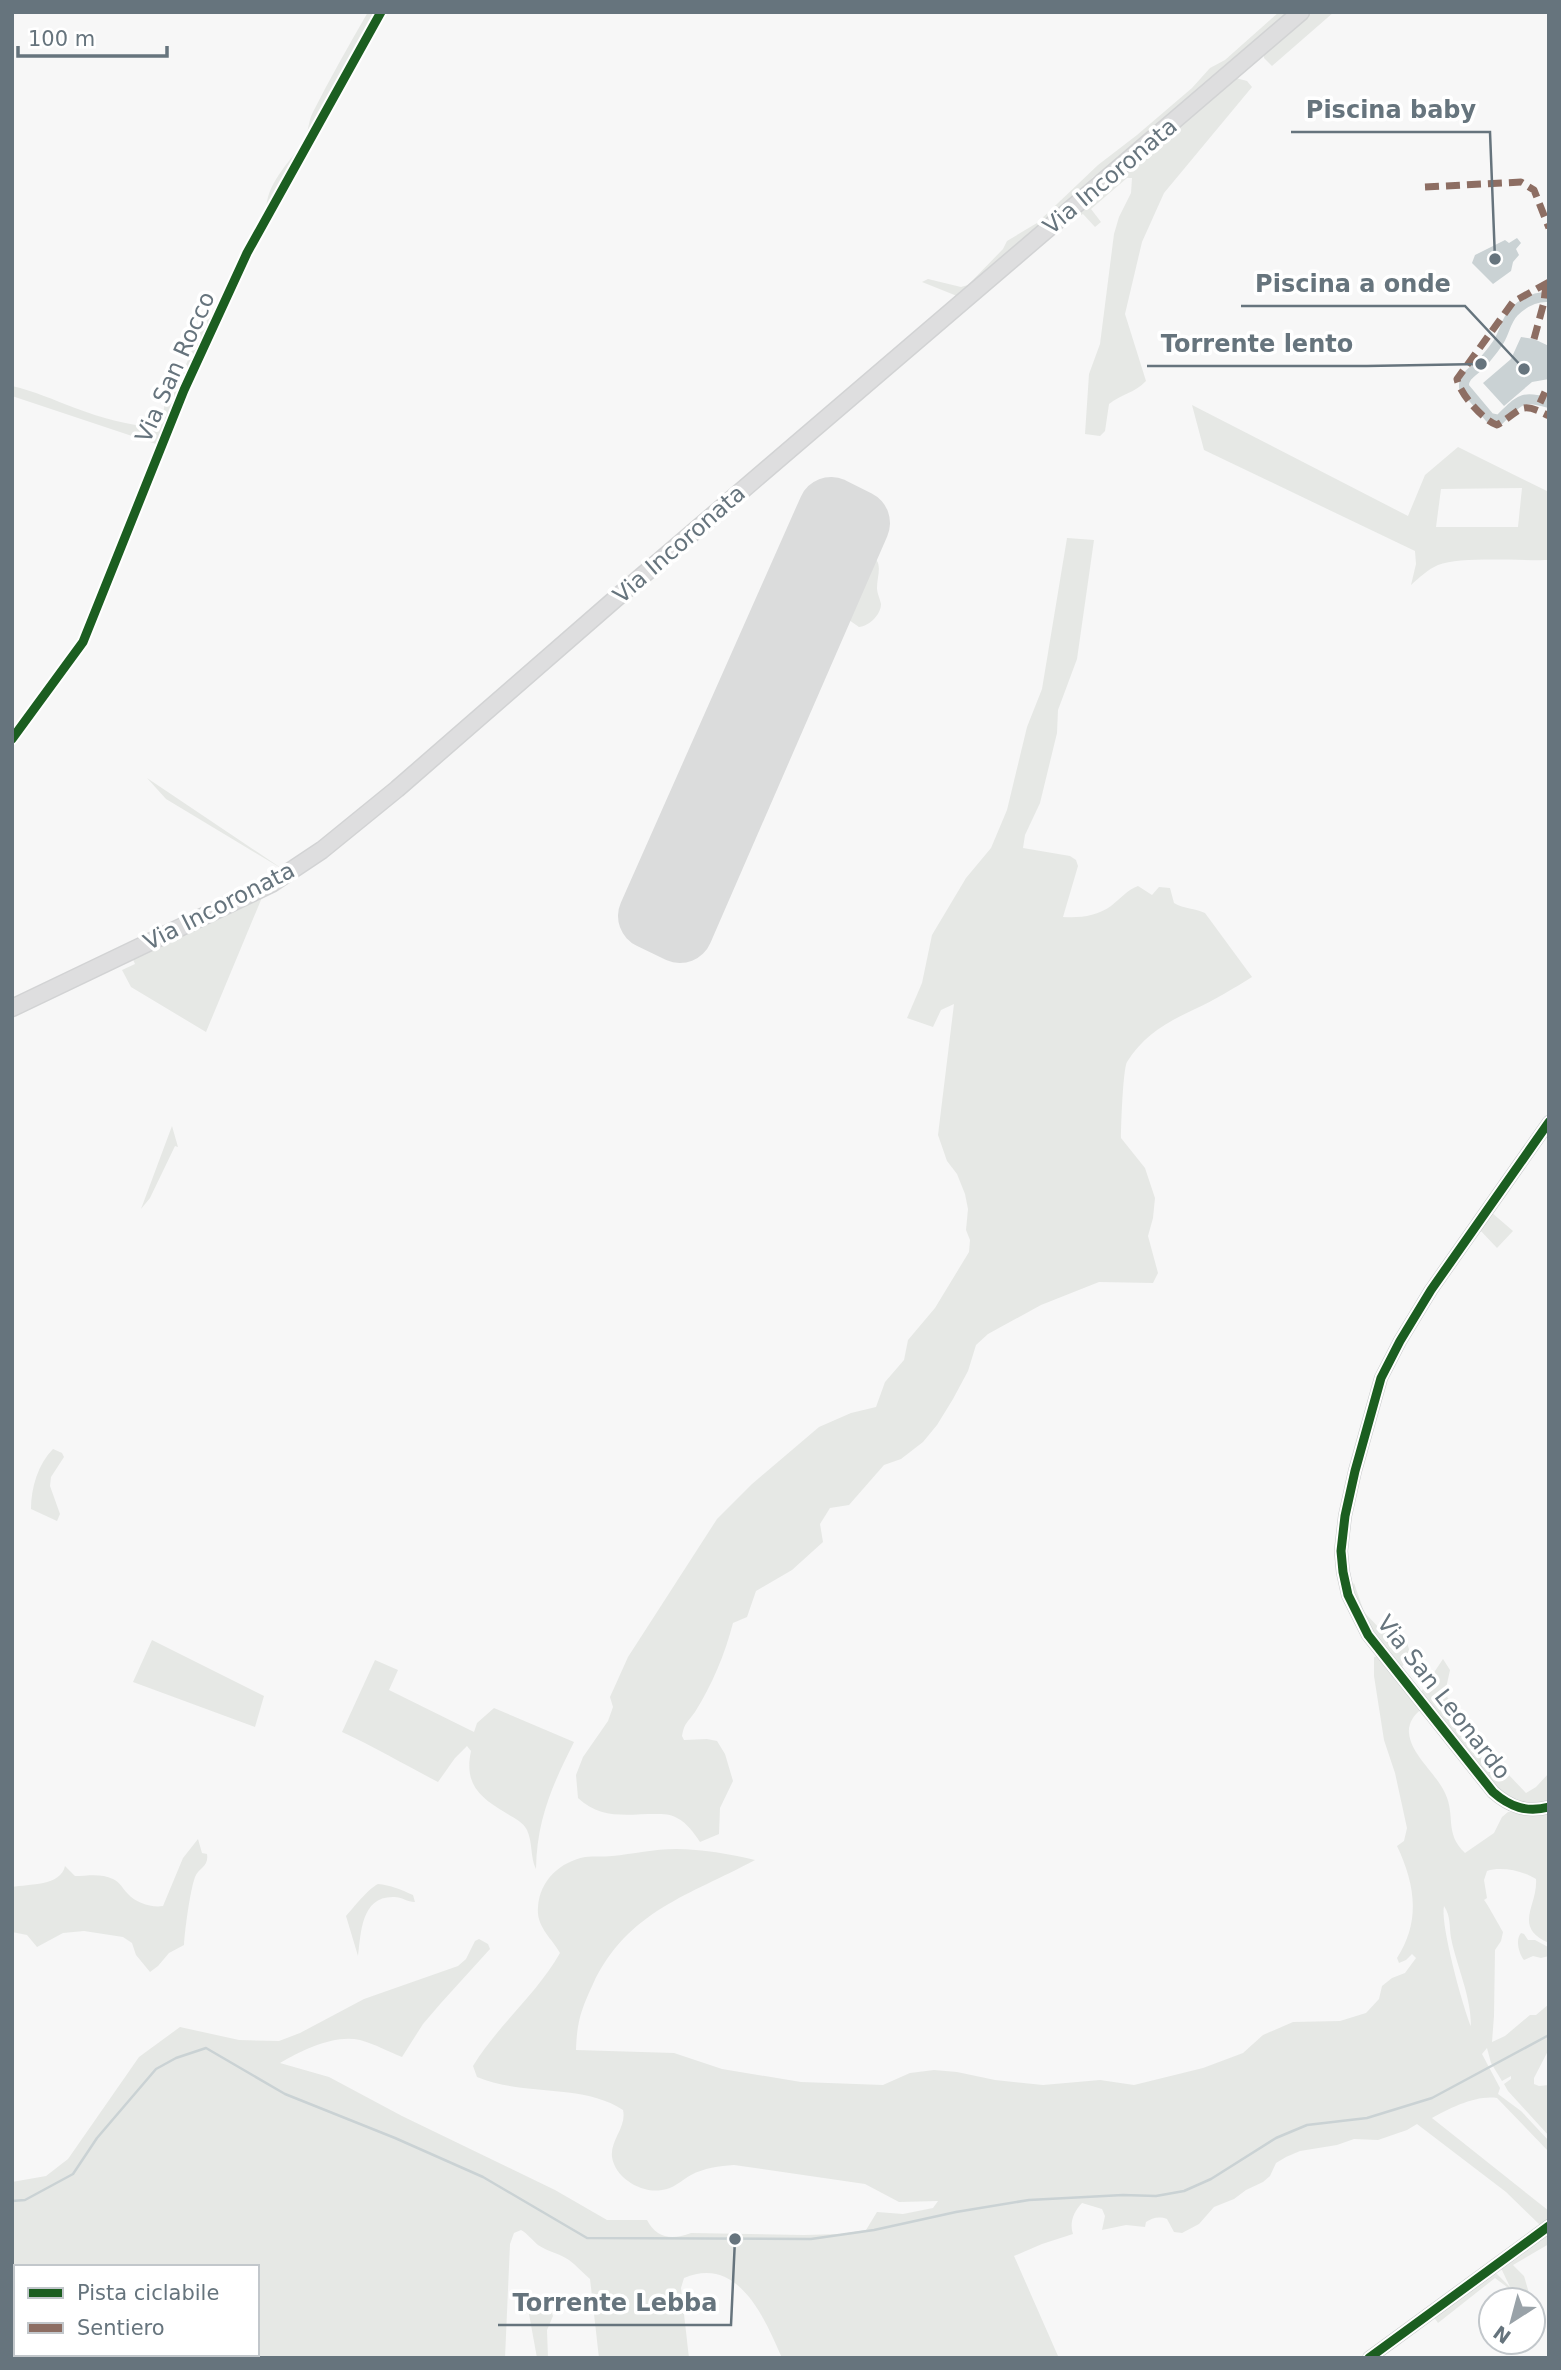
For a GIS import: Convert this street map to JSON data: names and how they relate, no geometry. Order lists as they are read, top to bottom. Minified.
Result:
{"streets":{"main road":["Via Incoronata"],"street":["Via San Rocco","Via San Leonardo"]},"places":["Piscina baby","Torrente lento","Piscina a onde","Torrente Lebba"],"legend":["Pista ciclabile","Sentiero"],"scale_bar":"100 m","north":"bottom left"}
